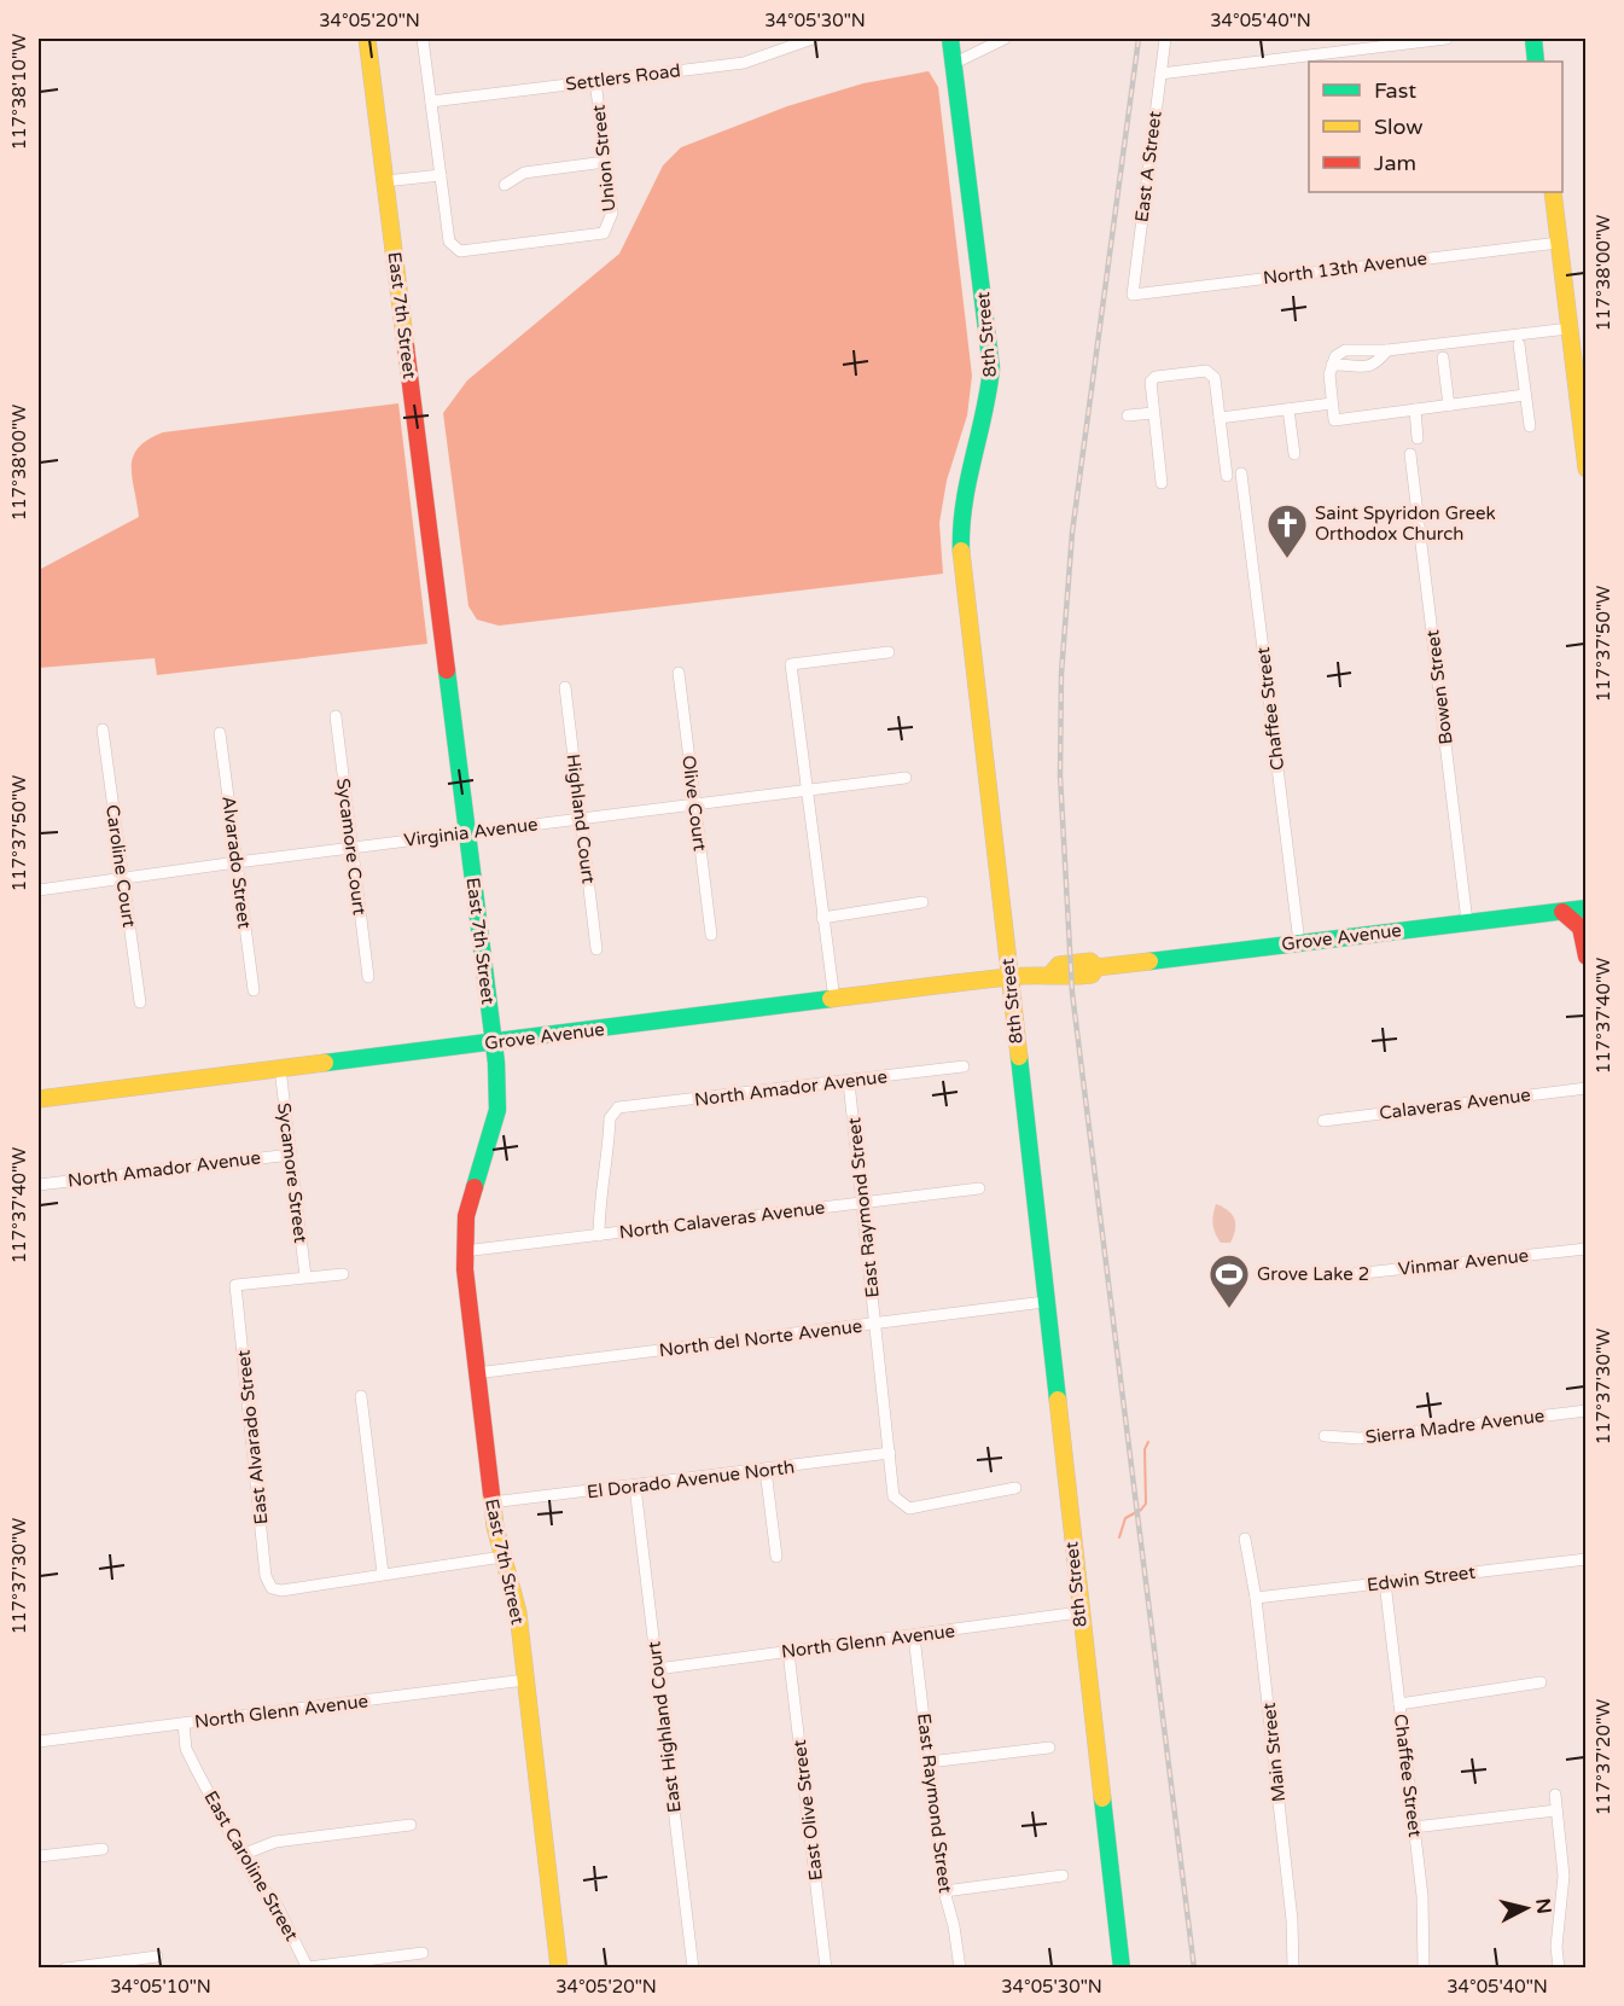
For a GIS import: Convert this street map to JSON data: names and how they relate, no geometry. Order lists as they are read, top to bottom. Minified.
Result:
{"streets":{"street":["Settlers Road","Union Street","East A Street","North 13th Avenue","East 7th Street","8th Street","Bowen Street","Chaffee Street","Olive Court","Highland Court","Virginia Avenue","Sycamore Court","Alvarado Street","Caroline Court","Grove Avenue","North Amador Avenue","Calaveras Avenue","Sycamore Street","East Raymond Street","North Calaveras Avenue","Vinmar Avenue","North del Norte Avenue","Sierra Madre Avenue","East Alvarado Street","El Dorado Avenue North","Edwin Street","North Glenn Avenue","East Highland Court","Main Street","East Olive Street","East Caroline Street"]},"crossings":[["Settlers Road","Union Street"],["East A Street","North 13th Avenue"],["East 7th Street","Virginia Avenue"],["East 7th Street","Grove Avenue"],["East 7th Street","North Calaveras Avenue"],["East 7th Street","North del Norte Avenue"],["East 7th Street","El Dorado Avenue North"],["East 7th Street","North Glenn Avenue"],["8th Street","Grove Avenue"],["8th Street","North del Norte Avenue"],["8th Street","North Glenn Avenue"],["Bowen Street","Grove Avenue"],["Chaffee Street","Grove Avenue"],["Chaffee Street","Edwin Street"],["Olive Court","Virginia Avenue"],["Highland Court","Virginia Avenue"],["Virginia Avenue","Sycamore Court"],["Virginia Avenue","Alvarado Street"],["Virginia Avenue","Caroline Court"],["Grove Avenue","Sycamore Street"],["North Amador Avenue","Sycamore Street"],["North Amador Avenue","East Raymond Street"],["North Amador Avenue","North Calaveras Avenue"],["Sycamore Street","East Alvarado Street"],["East Raymond Street","North Calaveras Avenue"],["East Raymond Street","North del Norte Avenue"],["East Raymond Street","El Dorado Avenue North"],["East Raymond Street","North Glenn Avenue"],["El Dorado Avenue North","East Highland Court"],["Edwin Street","Main Street"],["North Glenn Avenue","East Highland Court"],["North Glenn Avenue","East Olive Street"],["North Glenn Avenue","East Caroline Street"]],"places":{"church":["Saint Spyridon Greek Orthodox Church"],"sports":["Grove Lake 2"]},"legend":["Fast","Slow","Jam"],"north":"right","coordinates":["34°05'20\"N","34°05'30\"N","34°05'40\"N","117°38'10\"W","117°38'00\"W","117°37'50\"W","117°37'40\"W","117°37'30\"W","117°37'20\"W","34°05'10\"N"]}
